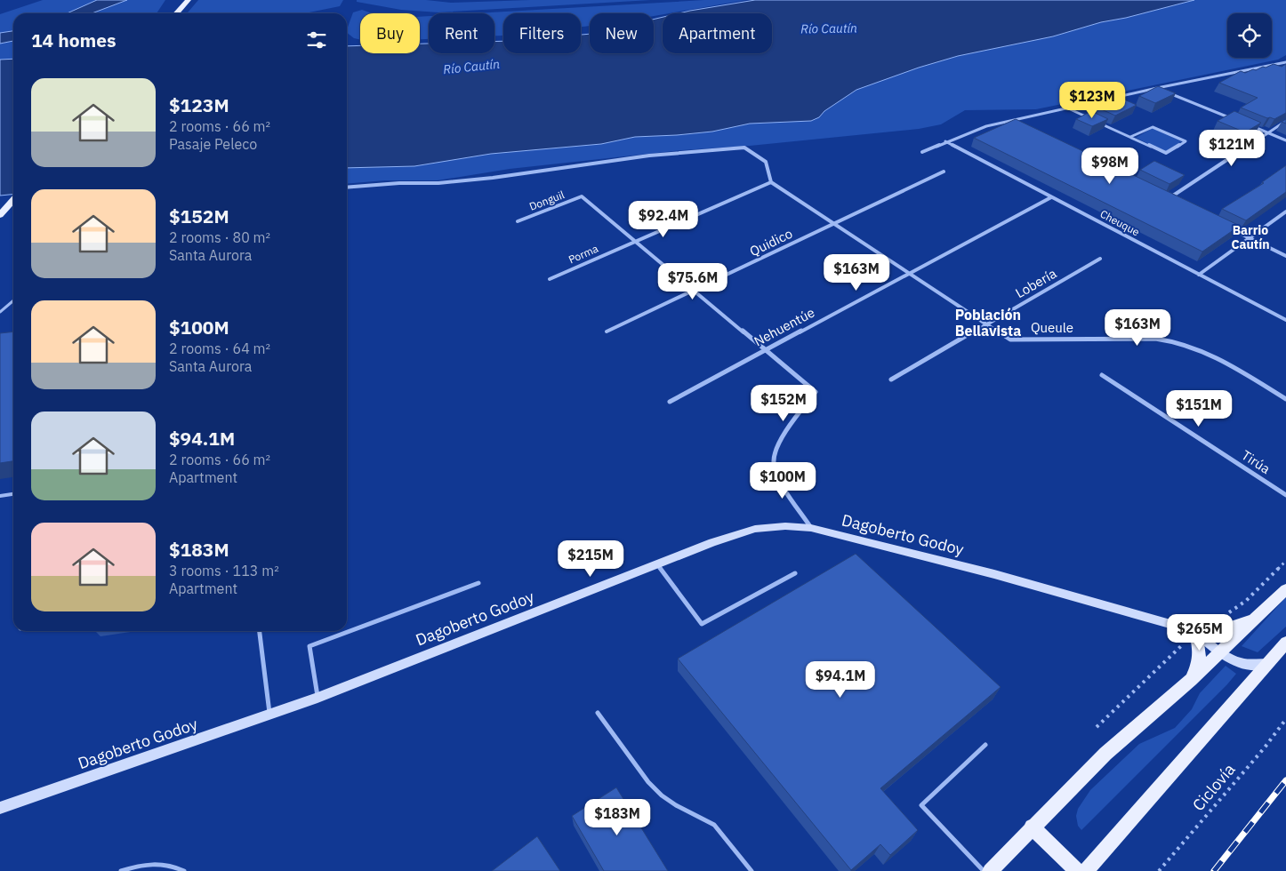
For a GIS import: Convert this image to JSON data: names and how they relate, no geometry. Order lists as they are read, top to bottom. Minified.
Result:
{"streets":{"street":["Donguil","Cheuque","Quidico","Porma","Lobería","Nehuentúe","Queule","Tirúa","Dagoberto Godoy"],"path":["Ciclovía"]},"crossings":[["Donguil","Porma"],["Cheuque","Nehuentúe"],["Quidico","Queule"],["Porma","Queule"],["Lobería","Queule"],["Nehuentúe","Queule"]],"districts":["Barrio Cautín","Población Bellavista"],"water":["Río Cautín"],"page":{"chip":["Buy","Rent","Filters","New","Apartment"],"heading":"14 homes","list":[{"name":"$123M","note":"2 rooms · 66 m² · Pasaje Peleco"},{"name":"$152M","note":"2 rooms · 80 m² · Santa Aurora"},{"name":"$100M","note":"2 rooms · 64 m² · Santa Aurora"},{"name":"$94.1M","note":"2 rooms · 66 m² · Apartment"},{"name":"$183M","note":"3 rooms · 113 m² · Apartment"}],"price":["$123M","$121M","$98M","$92.4M","$163M","$75.6M","$163M","$152M","$151M","$100M","$215M","$265M","$94.1M","$183M"]}}
